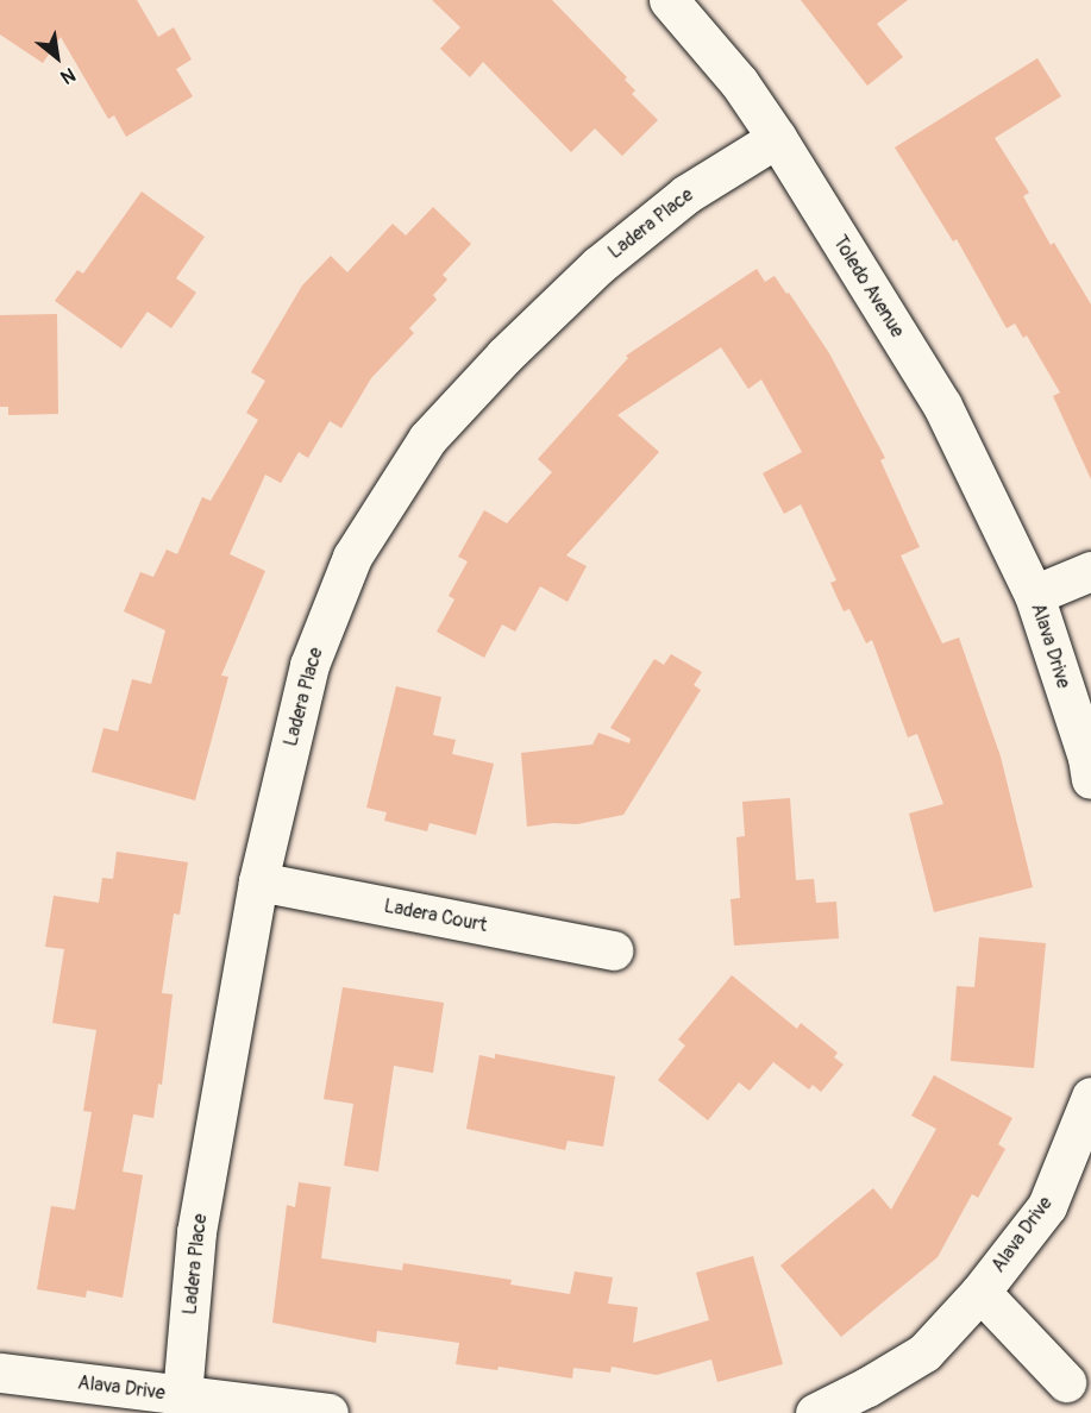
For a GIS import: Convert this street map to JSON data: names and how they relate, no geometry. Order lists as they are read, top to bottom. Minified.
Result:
{"streets":{"street":["Ladera Place","Toledo Avenue","Alava Drive","Ladera Court"]},"crossings":[["Ladera Place","Toledo Avenue"],["Ladera Place","Alava Drive"],["Ladera Place","Ladera Court"],["Toledo Avenue","Alava Drive"]],"north":"bottom right"}
